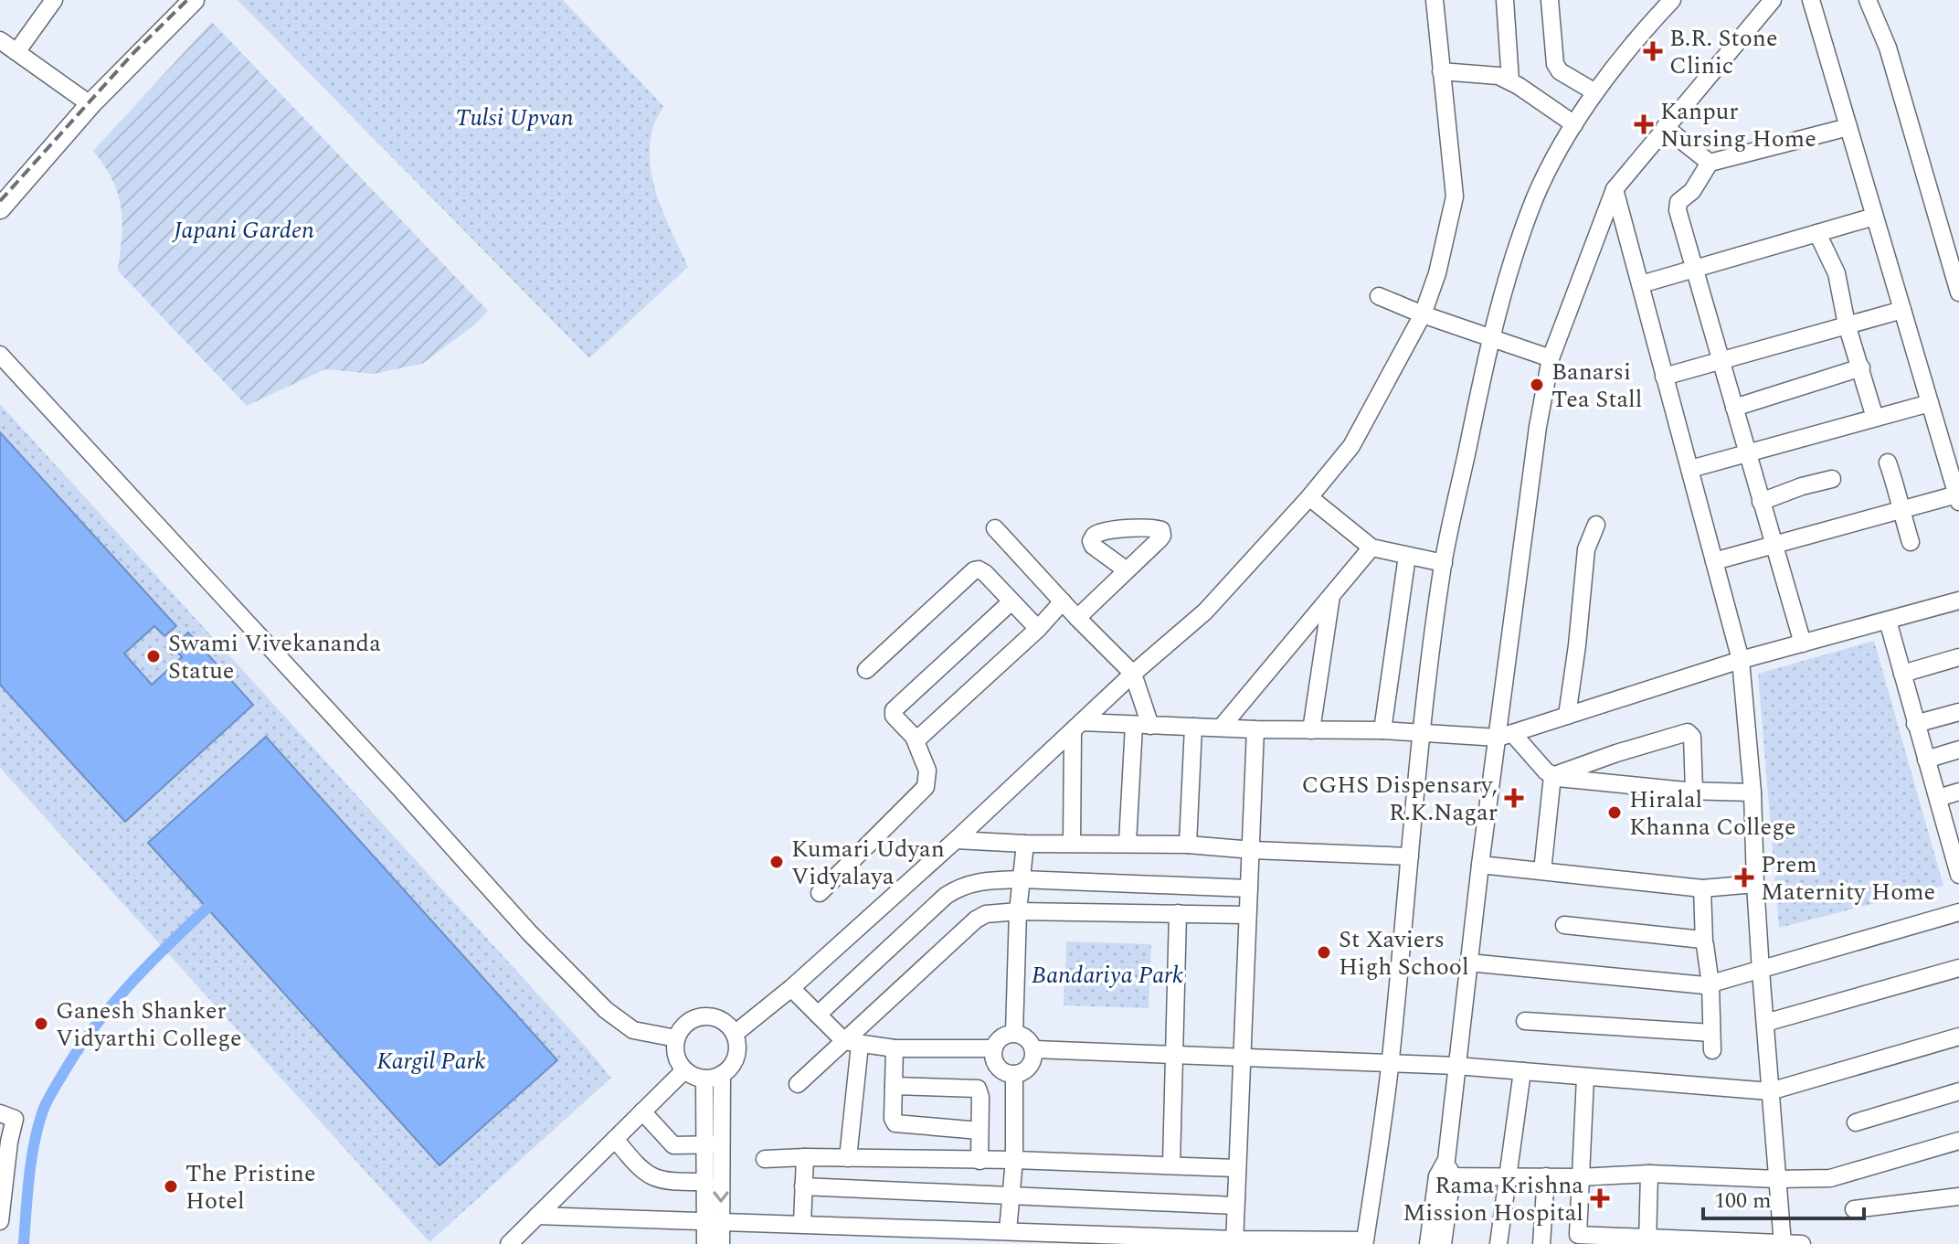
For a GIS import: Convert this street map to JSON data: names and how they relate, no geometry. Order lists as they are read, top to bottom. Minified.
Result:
{"parks":["Tulsi Upvan","Japani Garden","Bandariya Park","Kargil Park"],"places":{"health":["B.R. Stone Clinic","Kanpur Nursing Home","CGHS Dispensary, R.K.Nagar","Prem Maternity Home","Rama Krishna Mission Hospital"],"other":["Banarsi Tea Stall","Swami Vivekananda Statue","Hiralal Khanna College","Kumari Udyan Vidyalaya","St Xaviers High School","Ganesh Shanker Vidyarthi College","The Pristine Hotel"]},"scale_bar":"100 m"}
